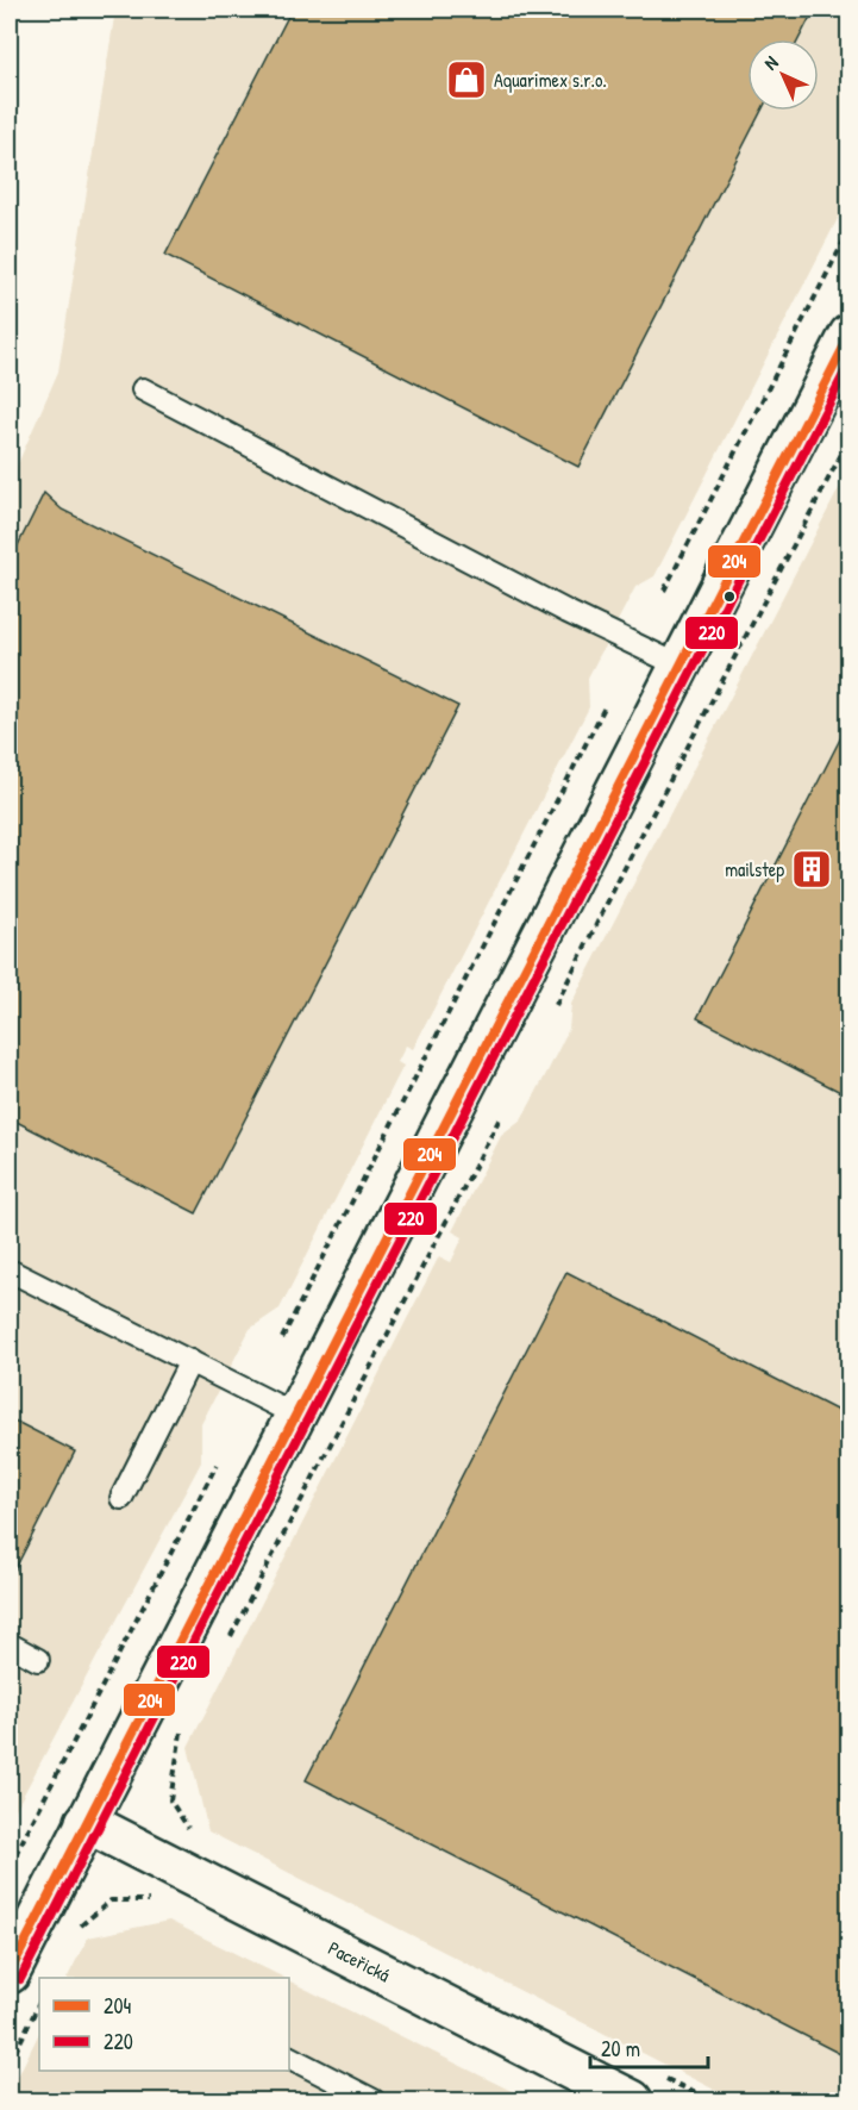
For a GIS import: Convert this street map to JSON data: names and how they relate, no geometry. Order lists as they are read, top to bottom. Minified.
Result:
{"streets":{"street":["Paceřická"]},"places":{"shop":["Aquarimex s.r.o."],"building":["mailstep"]},"lines":["transit line 204","transit line 220"],"legend":["204","220"],"scale_bar":"20 m","north":"top left"}
